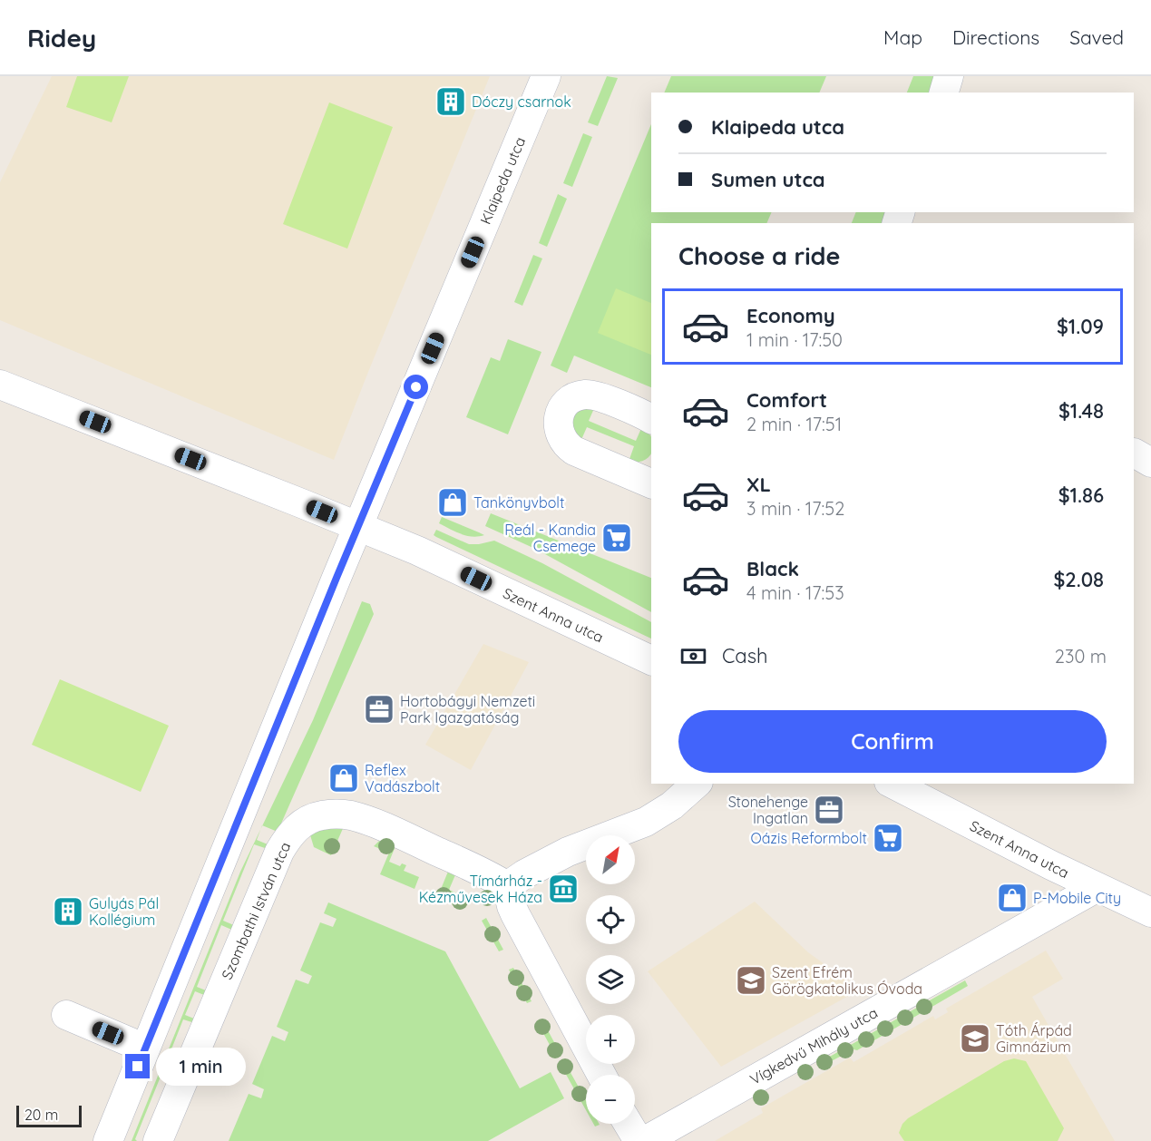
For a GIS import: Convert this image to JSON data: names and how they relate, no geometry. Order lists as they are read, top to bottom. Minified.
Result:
{"streets":{"street":["Klaipeda utca","Szent Anna utca","Szombathi István utca","Vígkedvű Mihály utca"]},"crossings":[["Klaipeda utca","Szent Anna utca"],["Szent Anna utca","Vígkedvű Mihály utca"]],"places":{"building":["Dóczy csarnok","Gulyás Pál Kollégium"],"shop":["Tankönyvbolt","Reflex Vadászbolt","P-Mobile City"],"supermarket":["Reál - Kandia Csemege","Oázis Reformbolt"],"office":["Hortobágyi Nemzeti Park Igazgatóság","Stonehenge Ingatlan"],"museum":["Tímárház - Kézművesek Háza"],"school or university":["Szent Efrém Görögkatolikus Óvoda","Tóth Árpád Gimnázium"]},"scale_bar":"20 m","north":"top right","page":{"header":"Ridey","nav":["Map","Directions","Saved"],"banner":["Klaipeda utca","Sumen utca"],"heading":"Choose a ride","list":[{"name":"Economy","note":"1 min · 17:50","value":"$1.09"},{"name":"Comfort","note":"2 min · 17:51","value":"$1.48"},{"name":"XL","note":"3 min · 17:52","value":"$1.86"},{"name":"Black","note":"4 min · 17:53","value":"$2.08"}],"pay":["Cash","230 m"],"buttons":"Confirm","map_buttons":["+","−"],"bubble":"1 min","scale":"20 m"}}
